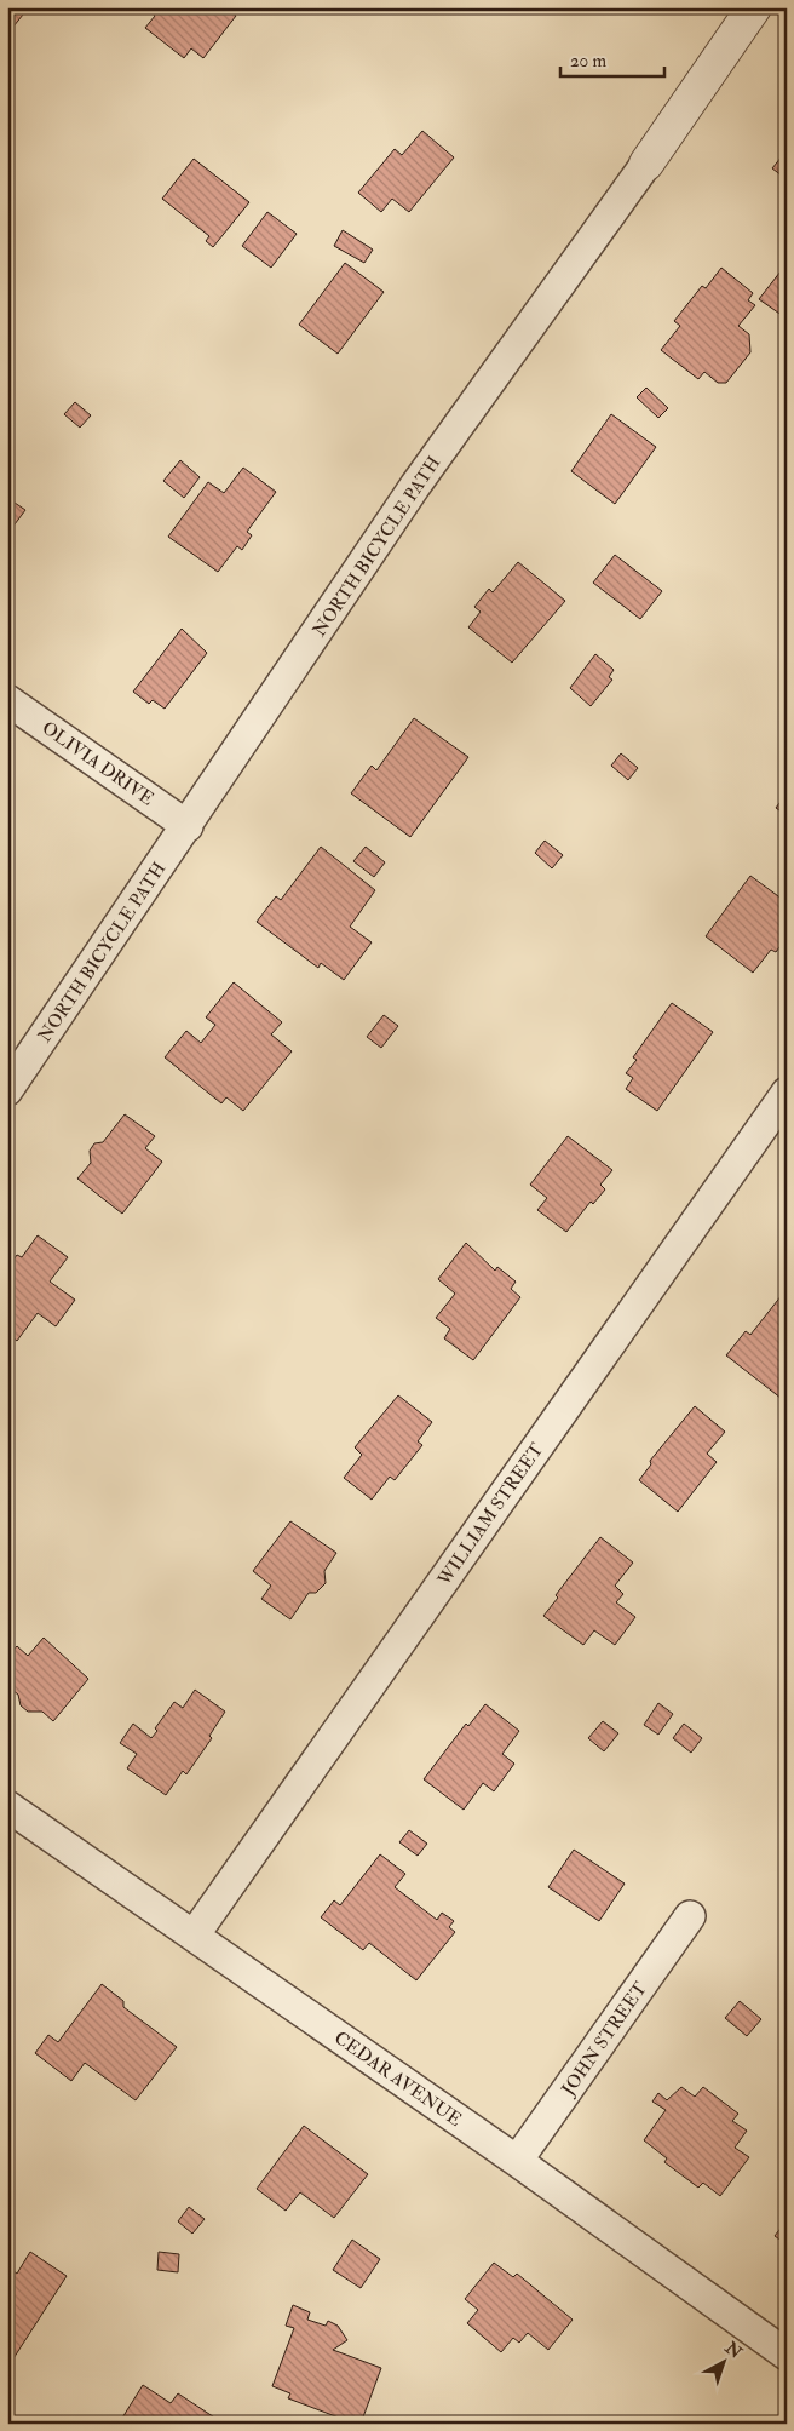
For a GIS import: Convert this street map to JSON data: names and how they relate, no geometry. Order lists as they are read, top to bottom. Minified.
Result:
{"streets":{"street":["NORTH BICYCLE PATH","OLIVIA DRIVE","WILLIAM STREET","JOHN STREET","CEDAR AVENUE"]},"crossings":[["NORTH BICYCLE PATH","OLIVIA DRIVE"],["WILLIAM STREET","CEDAR AVENUE"],["JOHN STREET","CEDAR AVENUE"]],"scale_bar":"20 m","north":"top right"}
